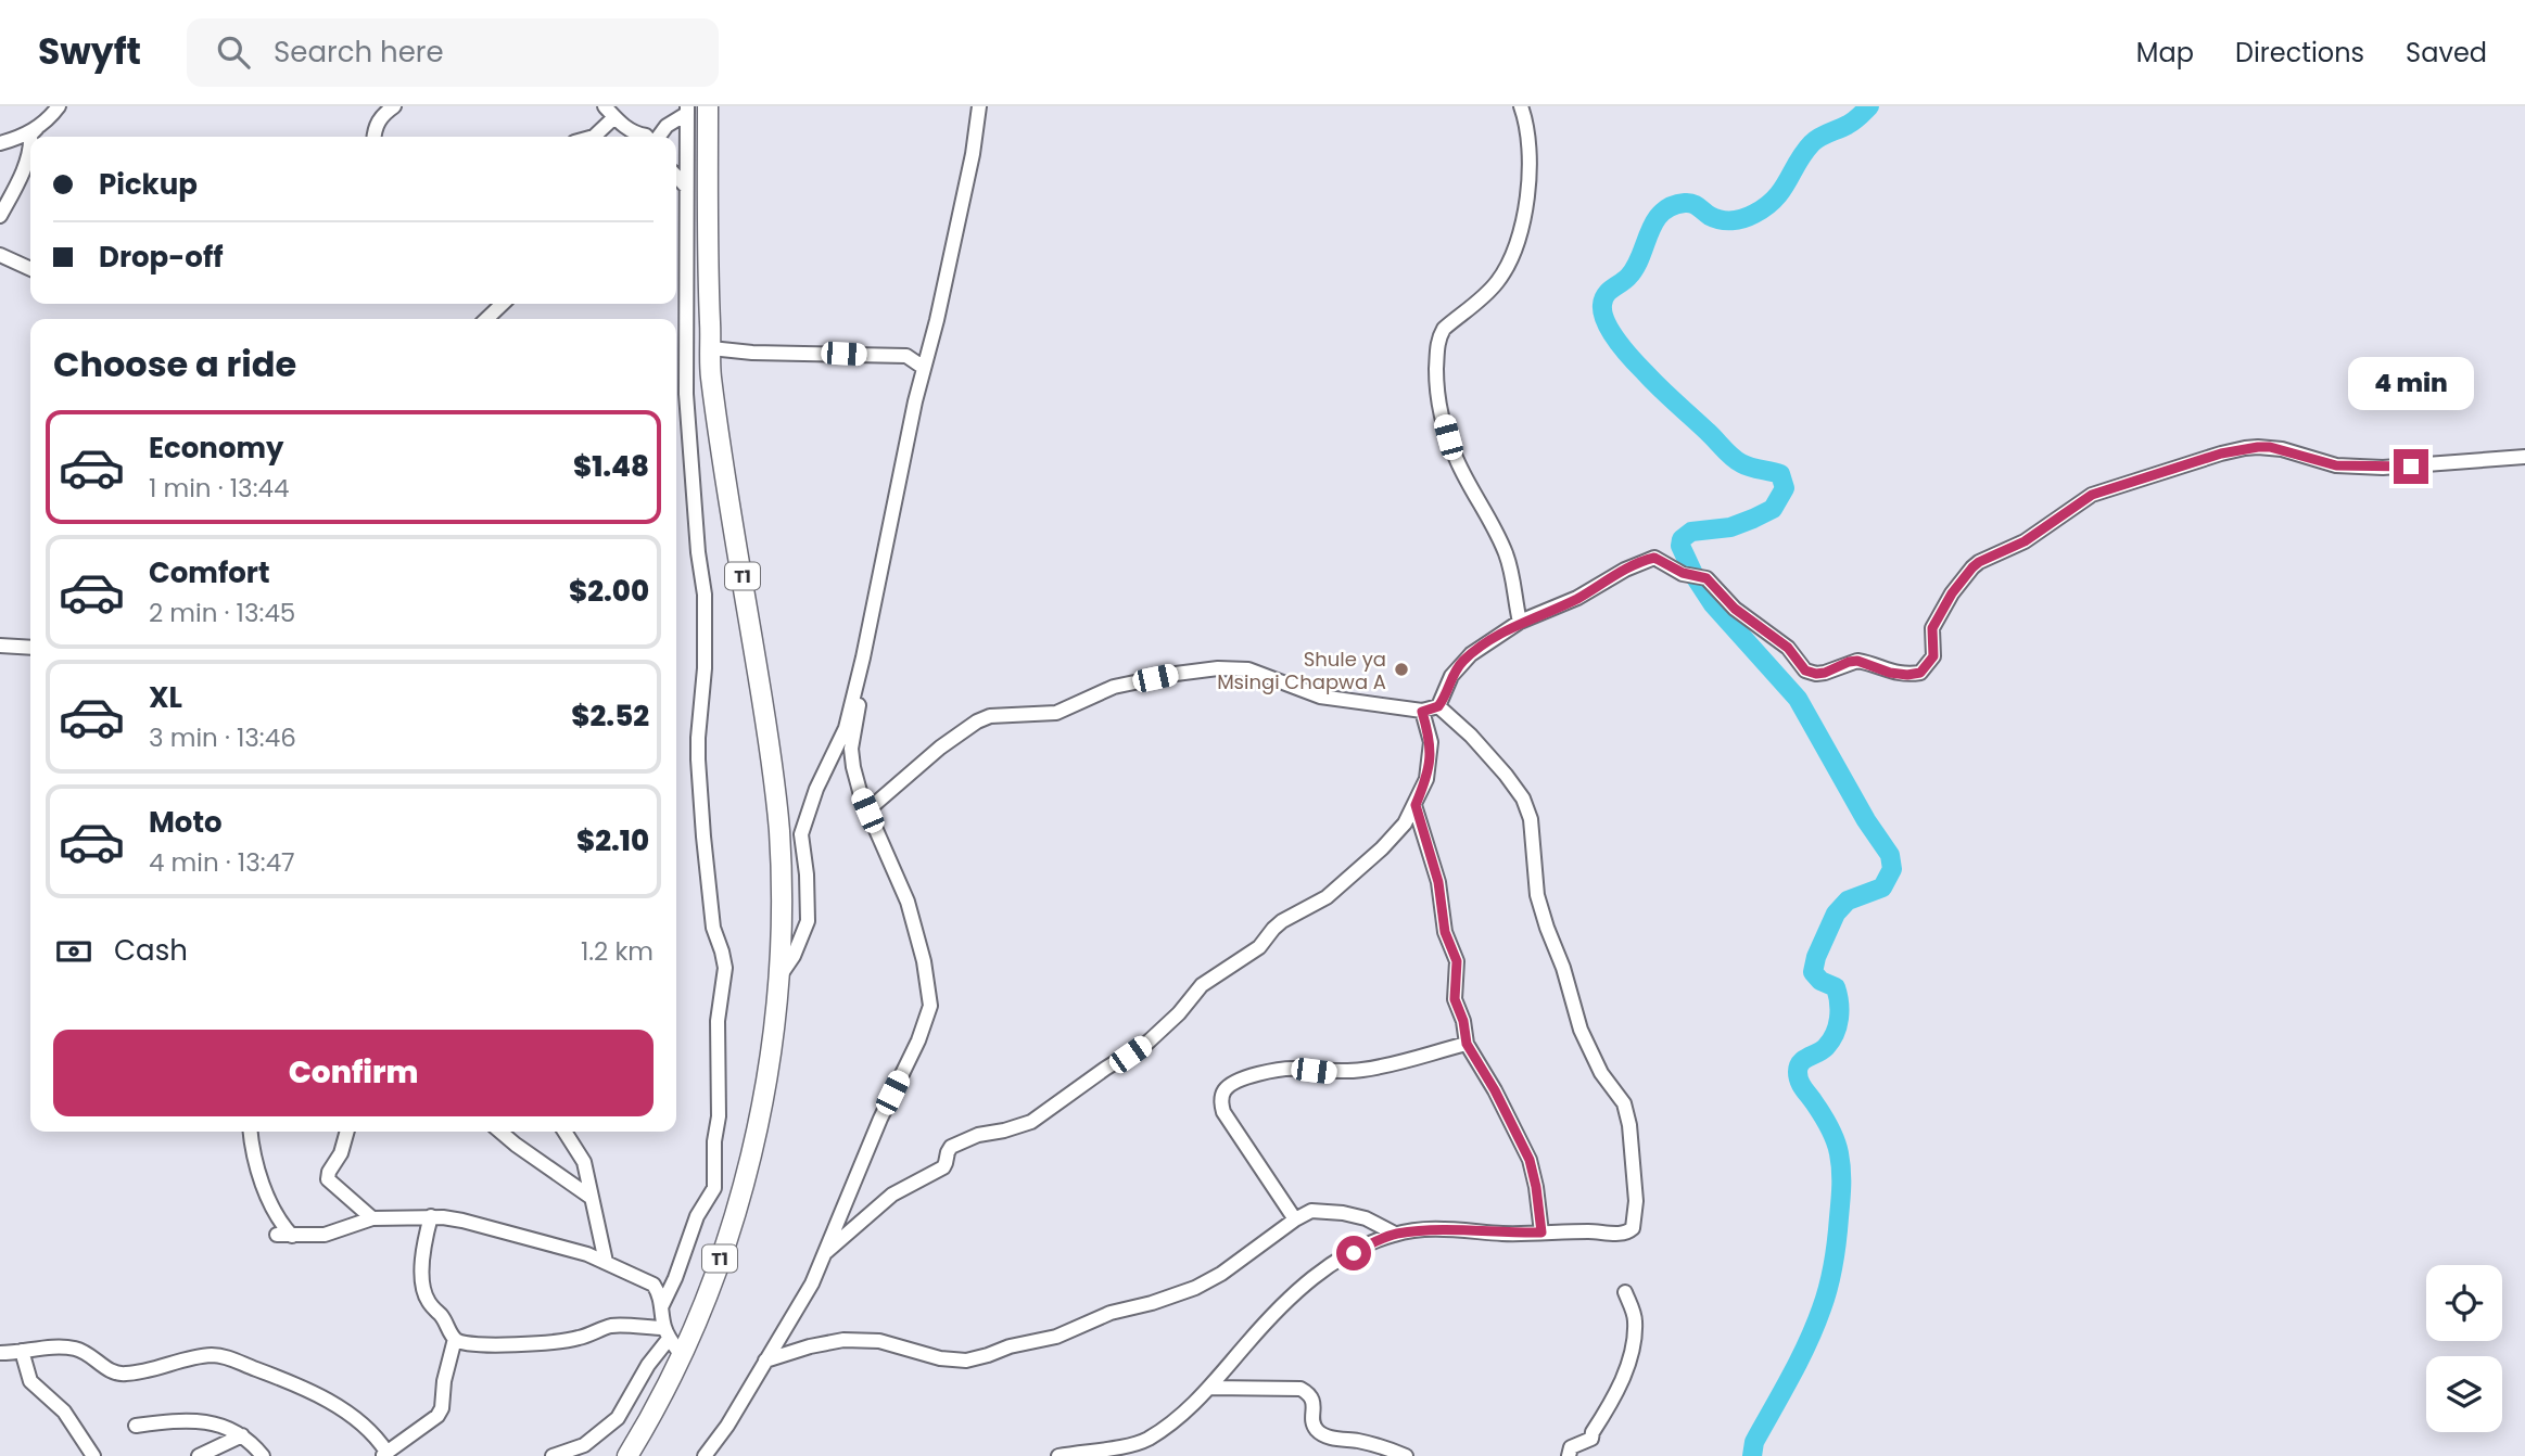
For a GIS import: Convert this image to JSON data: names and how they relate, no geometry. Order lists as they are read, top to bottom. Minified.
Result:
{"streets":{"highway":["T1"]},"places":["Shule ya Msingi Chapwa A"],"page":{"header":"Swyft","search":"Search here","nav":["Map","Directions","Saved"],"banner":["Pickup","Drop-off"],"heading":"Choose a ride","bubble":"4 min","list":[{"name":"Economy","note":"1 min · 13:44","value":"$1.48"},{"name":"Comfort","note":"2 min · 13:45","value":"$2.00"},{"name":"XL","note":"3 min · 13:46","value":"$2.52"},{"name":"Moto","note":"4 min · 13:47","value":"$2.10"}],"pay":["Cash","1.2 km"],"buttons":"Confirm"}}
